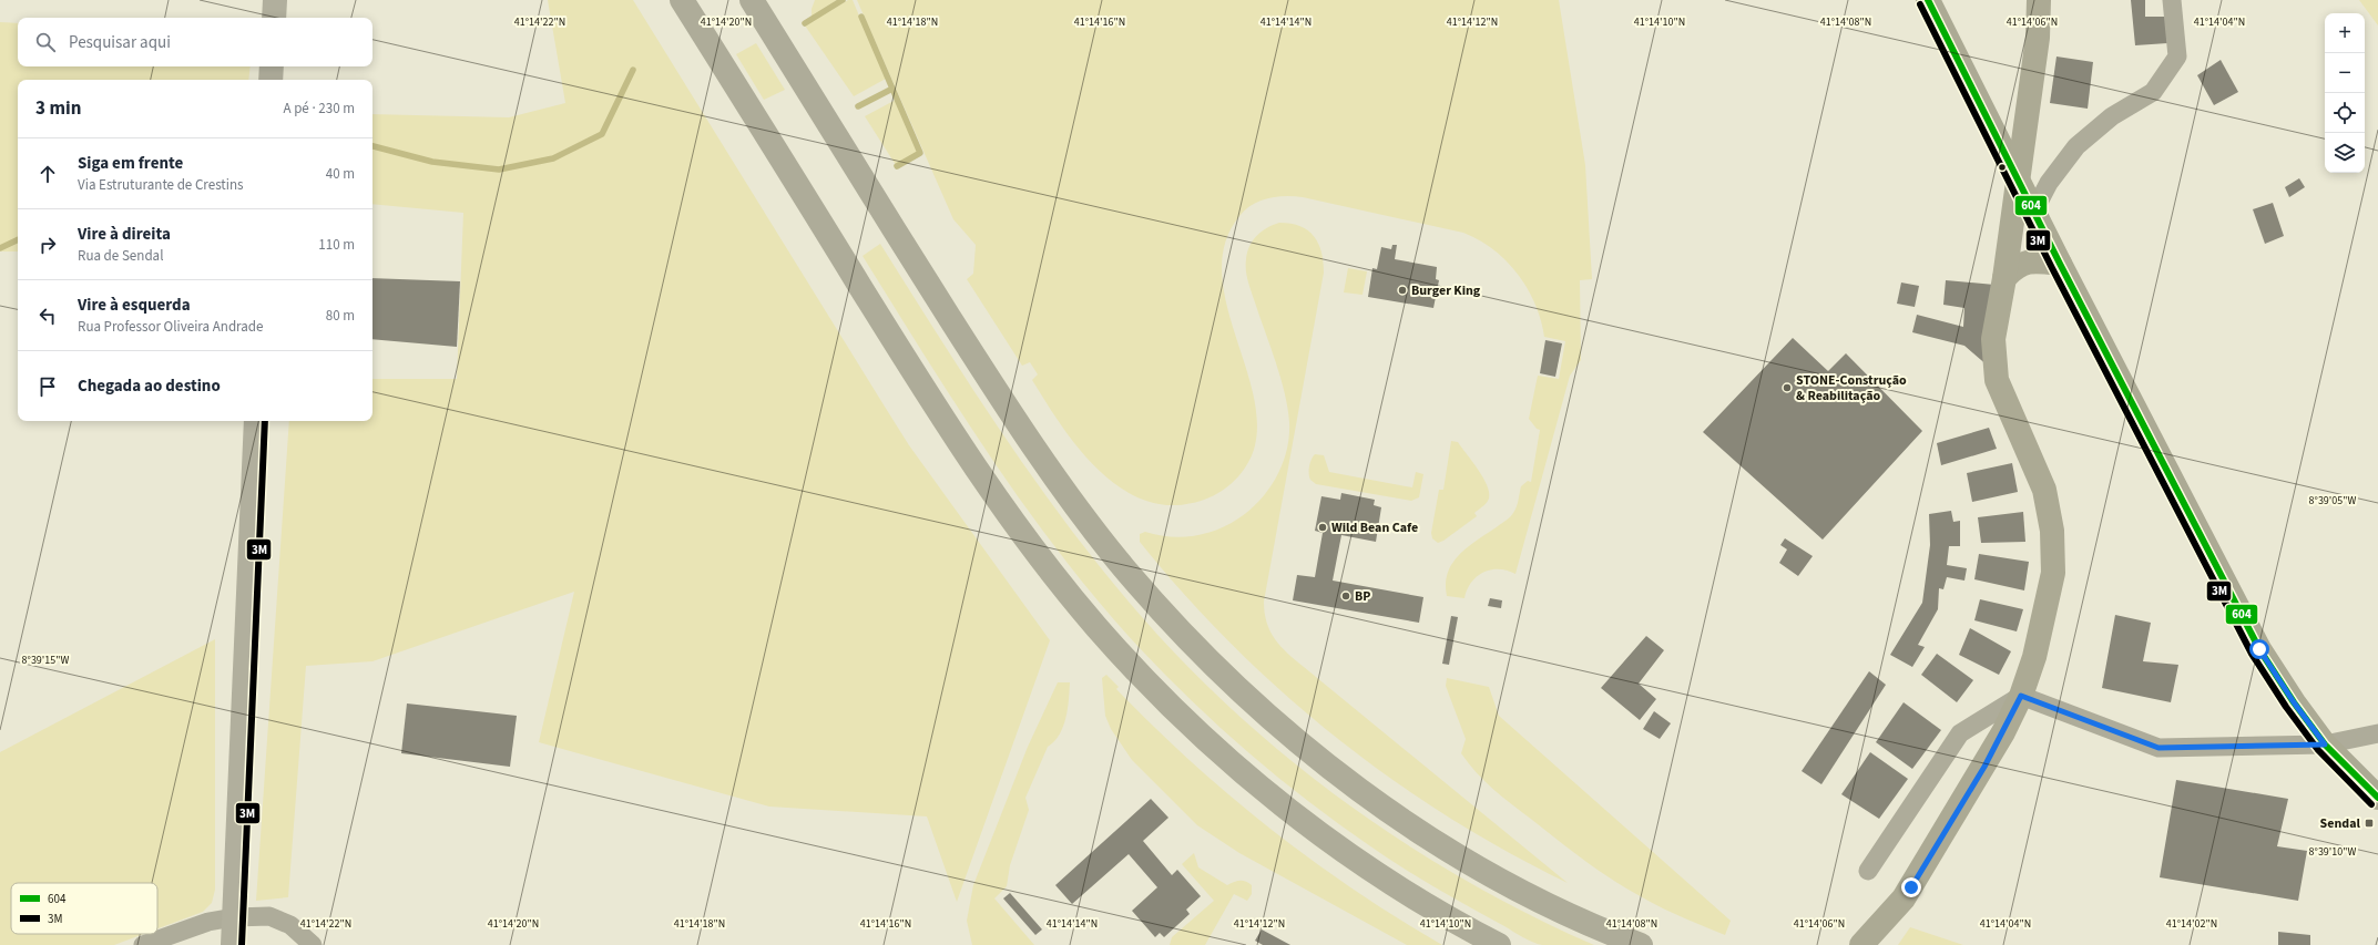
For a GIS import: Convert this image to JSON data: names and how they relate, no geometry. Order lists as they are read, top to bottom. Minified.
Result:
{"places":{"other":["Burger King","STONE-Construção & Reabilitação","Wild Bean Cafe","BP"],"transit":["Sendal"]},"lines":["transit line 604","transit line 3M"],"legend":["604","3M"],"page":{"map_buttons":["+","−"],"search":"Pesquisar aqui","heading":["3 min","A pé · 230 m"],"list":[["Siga em frente","Via Estruturante de Crestins","40 m"],["Vire à direita","Rua de Sendal","110 m"],["Vire à esquerda","Rua Professor Oliveira Andrade","80 m"],"Chegada ao destino"]},"coordinates":["41°14'22\"N","41°14'20\"N","41°14'18\"N","41°14'16\"N","41°14'14\"N","41°14'12\"N","41°14'10\"N","41°14'08\"N","41°14'06\"N","41°14'04\"N","8°39'05\"W","8°39'15\"W","8°39'10\"W","41°14'02\"N"]}
